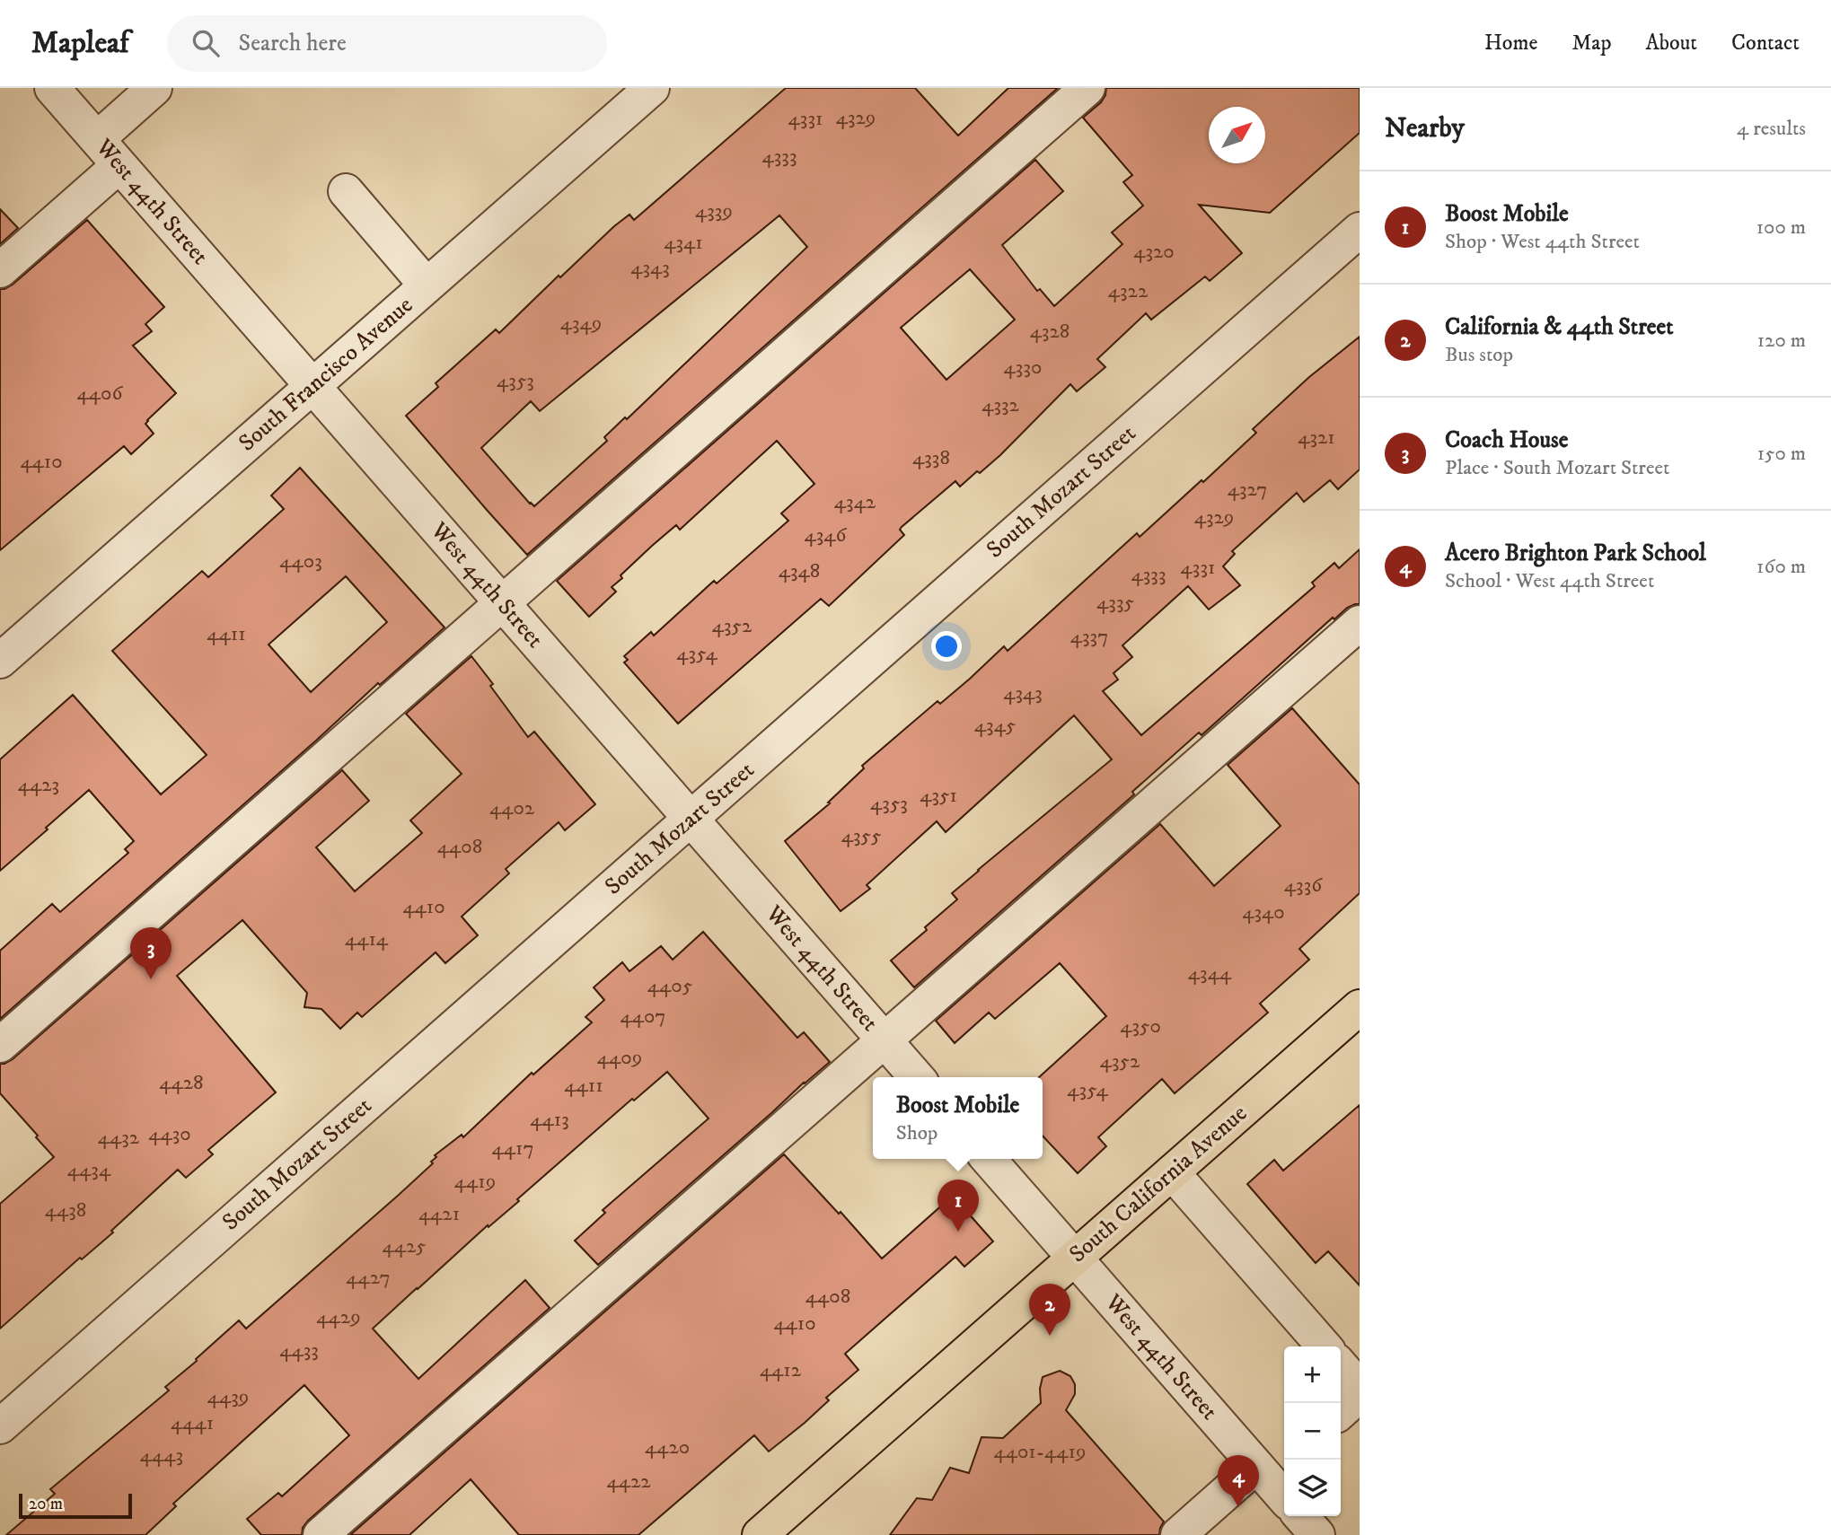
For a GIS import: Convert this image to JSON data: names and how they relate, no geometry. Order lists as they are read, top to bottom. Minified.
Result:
{"streets":{"main road":["South California Avenue"],"street":["West 44th Street","South Francisco Avenue","South Mozart Street"]},"crossings":[["West 44th Street","South Francisco Avenue"],["West 44th Street","South Mozart Street"],["West 44th Street","South California Avenue"]],"house_numbers":["4329","4331","4333","4339","4341","4320","4343","4322","4349","4328","4330","4353","4406","4332","4321","4338","4410","4327","4342","4329","4346","4403","4331","4348","4333","4335","4352","4411","4337","4354","4343","4345","4423","4351","4353","4402","4355","4408","4336","4410","4340","4414","4344","4405","4407","4350","4409","4352","4428","4411","4354","4413","4430","4432","4417","4434","4419","4438","4421","4425","4427","4408","4429","4410","4433","4412","4439","4441","4420","4401-4419","4443","4422"],"scale_bar":"20 m","north":"top right","page":{"header":"Mapleaf","search":"Search here","nav":["Home","Map","About","Contact"],"heading":["Nearby","4 results"],"list":[{"mark":"1","name":"Boost Mobile","note":"Shop · West 44th Street","value":"100 m"},{"mark":"2","name":"California & 44th Street","note":"Bus stop","value":"120 m"},{"mark":"3","name":"Coach House","note":"Place · South Mozart Street","value":"150 m"},{"mark":"4","name":"Acero Brighton Park School","note":"School · West 44th Street","value":"160 m"}],"pins":["3","1","2","4"],"popup":["Boost Mobile","Shop"],"map_buttons":["+","−"],"scale":"20 m"}}
